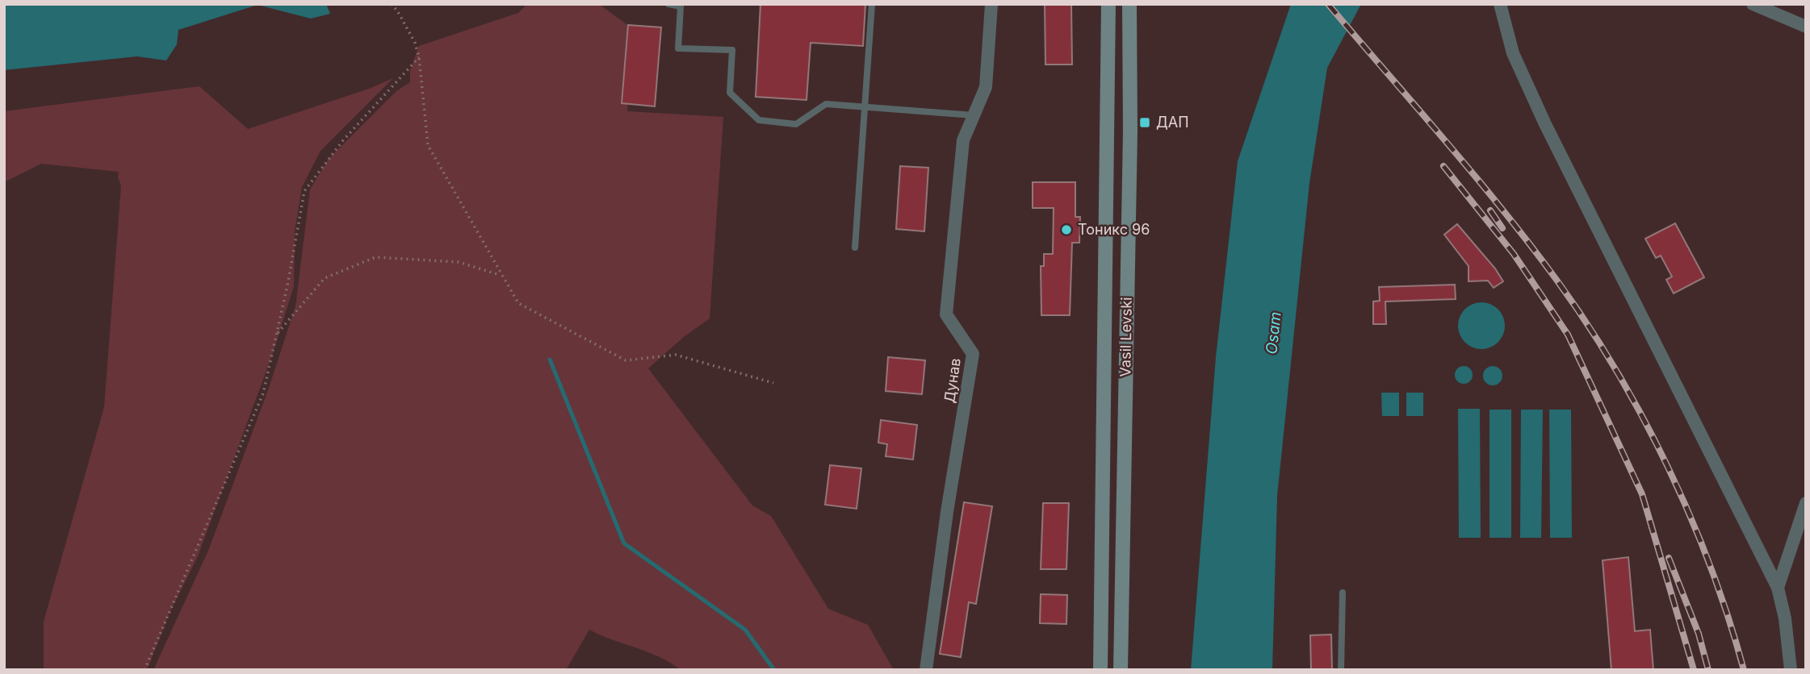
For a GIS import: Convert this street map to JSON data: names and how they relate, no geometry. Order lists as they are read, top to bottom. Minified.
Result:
{"streets":{"main road":["Vasil Levski"],"street":["Дунав"]},"water":["Osam"],"places":{"transit":["ДАП"],"other":["Тоникс 96"]}}
